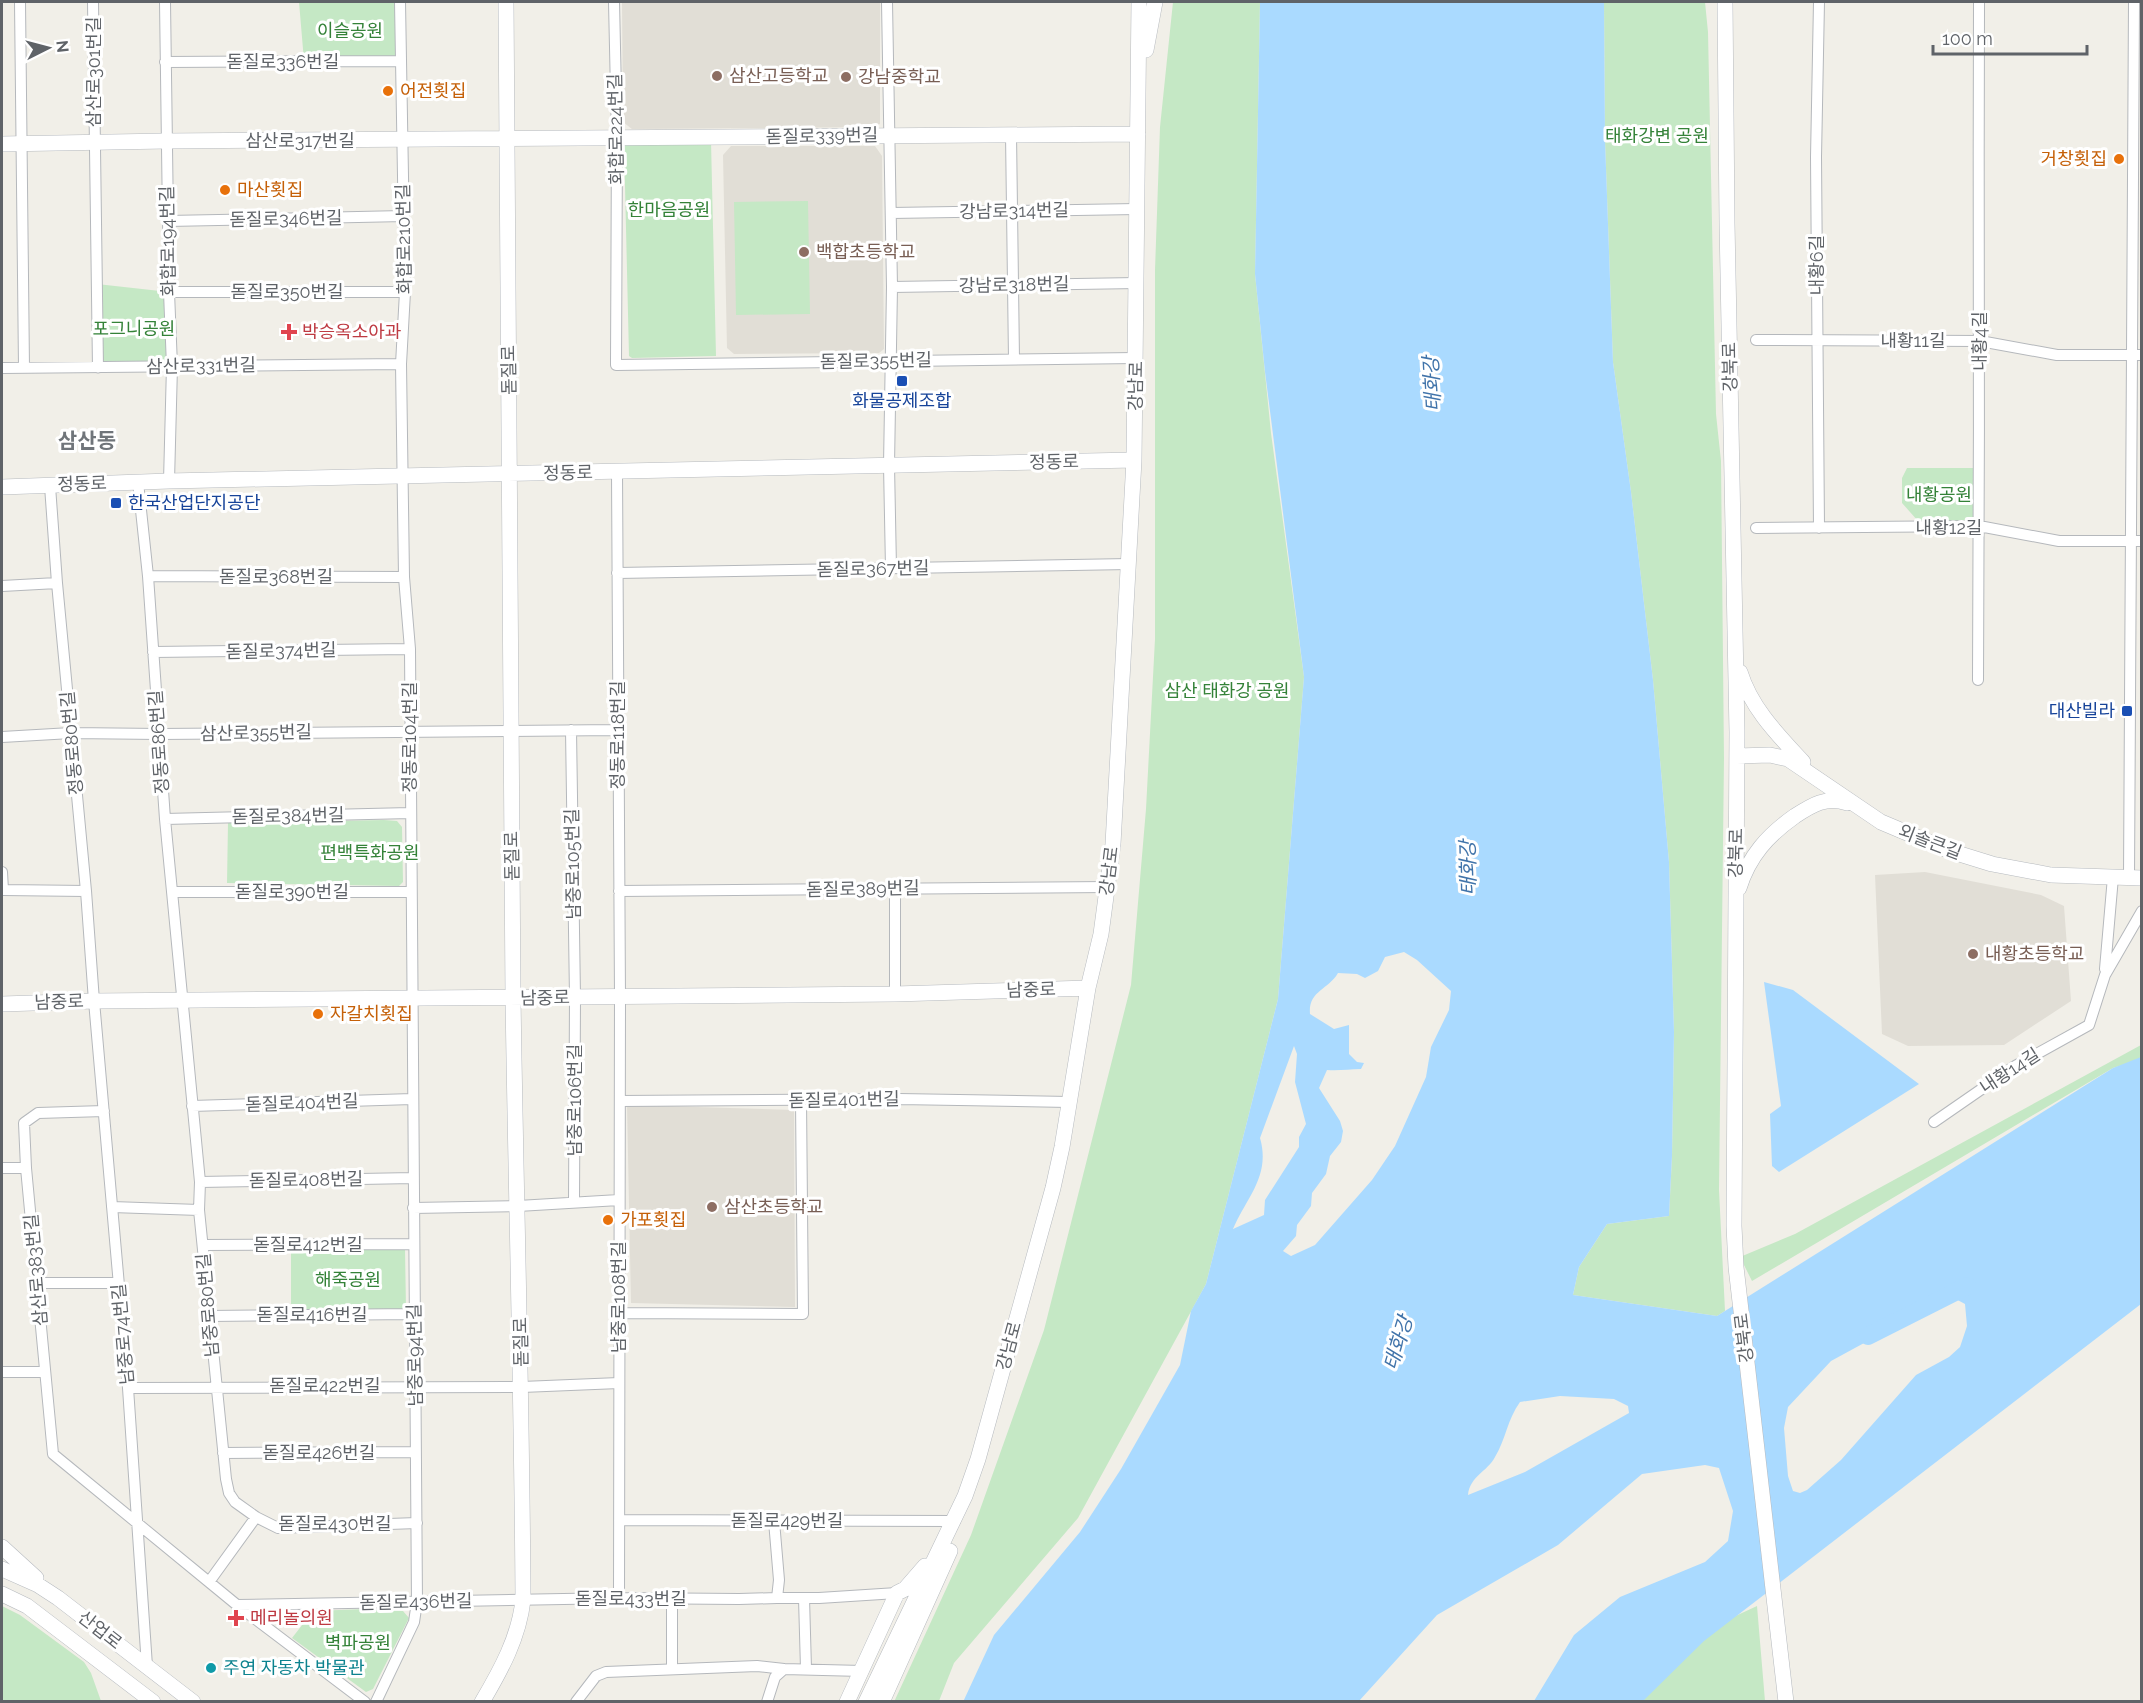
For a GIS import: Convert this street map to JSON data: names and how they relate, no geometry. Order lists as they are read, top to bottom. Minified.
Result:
{"streets":{"main road":["돋질로339번길","삼산로317번길","강북로","돋질로","강남로","정동로","외솔큰길","남중로","산업로"],"street":["돋질로336번길","삼산로301번길","화합로224번길","강남로314번길","돋질로346번길","화합로210번길","화합로194번길","내황6길","강남로318번길","돋질로350번길","내황11길","내황4길","돋질로355번길","삼산로331번길","내황12길","돋질로367번길","돋질로368번길","돋질로374번길","삼산로355번길","정동로118번길","정동로104번길","정동로86번길","정동로80번길","돋질로384번길","남중로105번길","돋질로389번길","돋질로390번길","내황14길","남중로106번길","돋질로401번길","돋질로404번길","돋질로408번길","돋질로412번길","삼산로383번길","남중로108번길","남중로80번길","돋질로416번길","남중로74번길","남중로94번길","돋질로422번길","돋질로426번길","돋질로429번길","돋질로430번길","돋질로433번길","돋질로436번길"]},"crossings":[["돋질로336번길","화합로210번길"],["돋질로336번길","화합로194번길"],["삼산로301번길","삼산로317번길"],["화합로224번길","돋질로339번길"],["화합로224번길","돋질로355번길"],["돋질로339번길","삼산로317번길"],["돋질로339번길","돋질로"],["돋질로339번길","강남로"],["삼산로317번길","화합로210번길"],["삼산로317번길","화합로194번길"],["삼산로317번길","돋질로"],["강남로314번길","강남로"],["돋질로346번길","화합로210번길"],["돋질로346번길","화합로194번길"],["화합로210번길","돋질로350번길"],["화합로210번길","삼산로331번길"],["화합로210번길","정동로"],["화합로210번길","정동로104번길"],["화합로194번길","돋질로350번길"],["화합로194번길","삼산로331번길"],["화합로194번길","정동로"],["내황6길","내황11길"],["내황6길","내황12길"],["강남로318번길","강남로"],["내황11길","내황4길"],["내황4길","내황12길"],["돋질로355번길","강남로"],["강북로","외솔큰길"],["돋질로","정동로"],["돋질로","삼산로355번길"],["돋질로","남중로"],["돋질로","돋질로422번길"],["돋질로","돋질로433번길"],["돋질로","돋질로436번길"],["강남로","정동로"],["강남로","돋질로367번길"],["강남로","돋질로389번길"],["강남로","남중로"],["강남로","돋질로401번길"],["강남로","돋질로429번길"],["정동로","정동로118번길"],["정동로","정동로104번길"],["정동로","정동로86번길"],["정동로","정동로80번길"],["돋질로367번길","정동로118번길"],["돋질로368번길","정동로104번길"],["돋질로368번길","정동로86번길"],["돋질로374번길","정동로104번길"],["돋질로374번길","정동로86번길"],["삼산로355번길","정동로118번길"],["삼산로355번길","정동로104번길"],["삼산로355번길","정동로86번길"],["삼산로355번길","정동로80번길"],["삼산로355번길","남중로105번길"],["정동로118번길","돋질로389번길"],["정동로118번길","남중로"],["정동로118번길","남중로108번길"],["정동로104번길","돋질로384번길"],["정동로104번길","돋질로390번길"],["정동로104번길","남중로"],["정동로104번길","남중로94번길"],["정동로86번길","돋질로384번길"],["정동로86번길","돋질로390번길"],["정동로86번길","남중로"],["정동로86번길","남중로80번길"],["정동로80번길","남중로"],["정동로80번길","남중로74번길"],["남중로105번길","남중로"],["남중로105번길","남중로106번길"],["남중로","남중로106번길"],["남중로","남중로108번길"],["남중로","남중로80번길"],["남중로","남중로74번길"],["남중로","남중로94번길"],["돋질로401번길","남중로108번길"],["돋질로404번길","남중로80번길"],["돋질로404번길","남중로94번길"],["돋질로408번길","남중로80번길"],["돋질로408번길","남중로94번길"],["돋질로412번길","남중로80번길"],["돋질로412번길","남중로94번길"],["삼산로383번길","남중로74번길"],["삼산로383번길","돋질로436번길"],["남중로108번길","돋질로422번길"],["남중로108번길","돋질로429번길"],["남중로108번길","돋질로433번길"],["남중로80번길","돋질로416번길"],["남중로80번길","돋질로422번길"],["남중로80번길","돋질로426번길"],["남중로80번길","돋질로430번길"],["돋질로416번길","남중로94번길"],["남중로74번길","돋질로422번길"],["남중로74번길","산업로"],["남중로94번길","돋질로422번길"],["남중로94번길","돋질로426번길"],["남중로94번길","돋질로430번길"],["남중로94번길","돋질로436번길"],["돋질로433번길","돋질로436번길"]],"districts":["삼산동"],"water":["태화강"],"parks":["이슬공원","태화강변 공원","한마음공원","포그니공원","내황공원","삼산 태화강 공원","편백특화공원","해죽공원","벽파공원"],"places":{"other":["삼산고등학교","강남중학교","어전횟집","거창횟집","마산횟집","백합초등학교","내황초등학교","자갈치횟집","삼산초등학교","가포횟집","주연 자동차 박물관"],"health":["박승옥소아과","메리놀의원"],"transit":["화물공제조합","한국산업단지공단","대산빌라"]},"scale_bar":"100 m","north":"right"}
